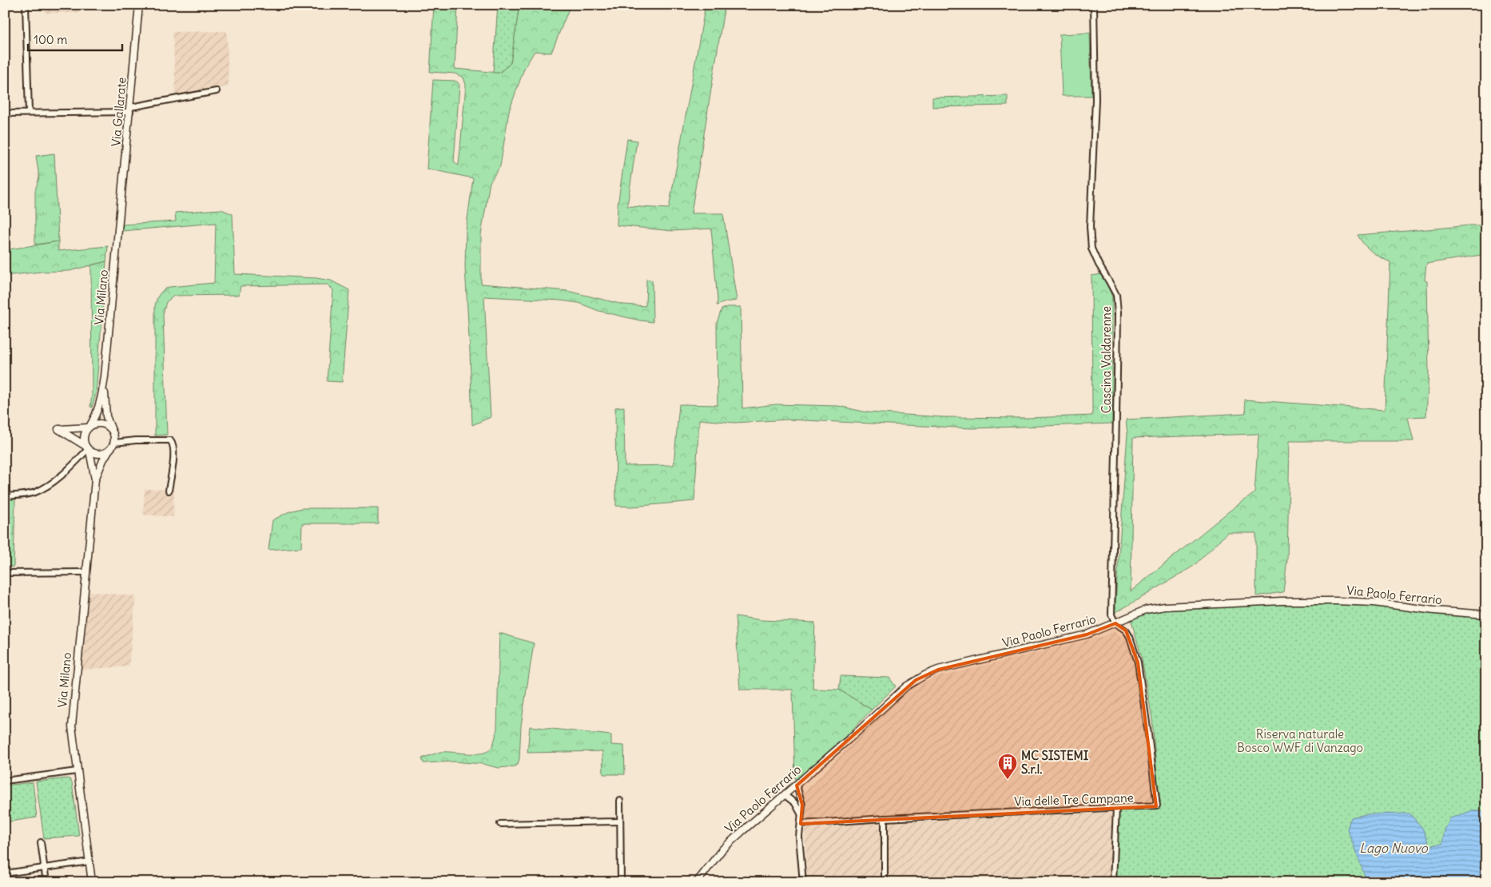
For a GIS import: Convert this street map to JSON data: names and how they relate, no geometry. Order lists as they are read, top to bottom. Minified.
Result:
{"streets":{"street":["Via Gallarate","Via Milano","Cascina Valdarenne","Via Paolo Ferrario","Via delle Tre Campane"]},"crossings":[["Via Gallarate","Via Milano"],["Cascina Valdarenne","Via Paolo Ferrario"],["Cascina Valdarenne","Via delle Tre Campane"],["Via Paolo Ferrario","Via delle Tre Campane"]],"water":["Lago Nuovo"],"parks":["Riserva naturale Bosco WWF di Vanzago"],"places":{"building":["MC SISTEMI S.r.l."]},"scale_bar":"100 m"}
